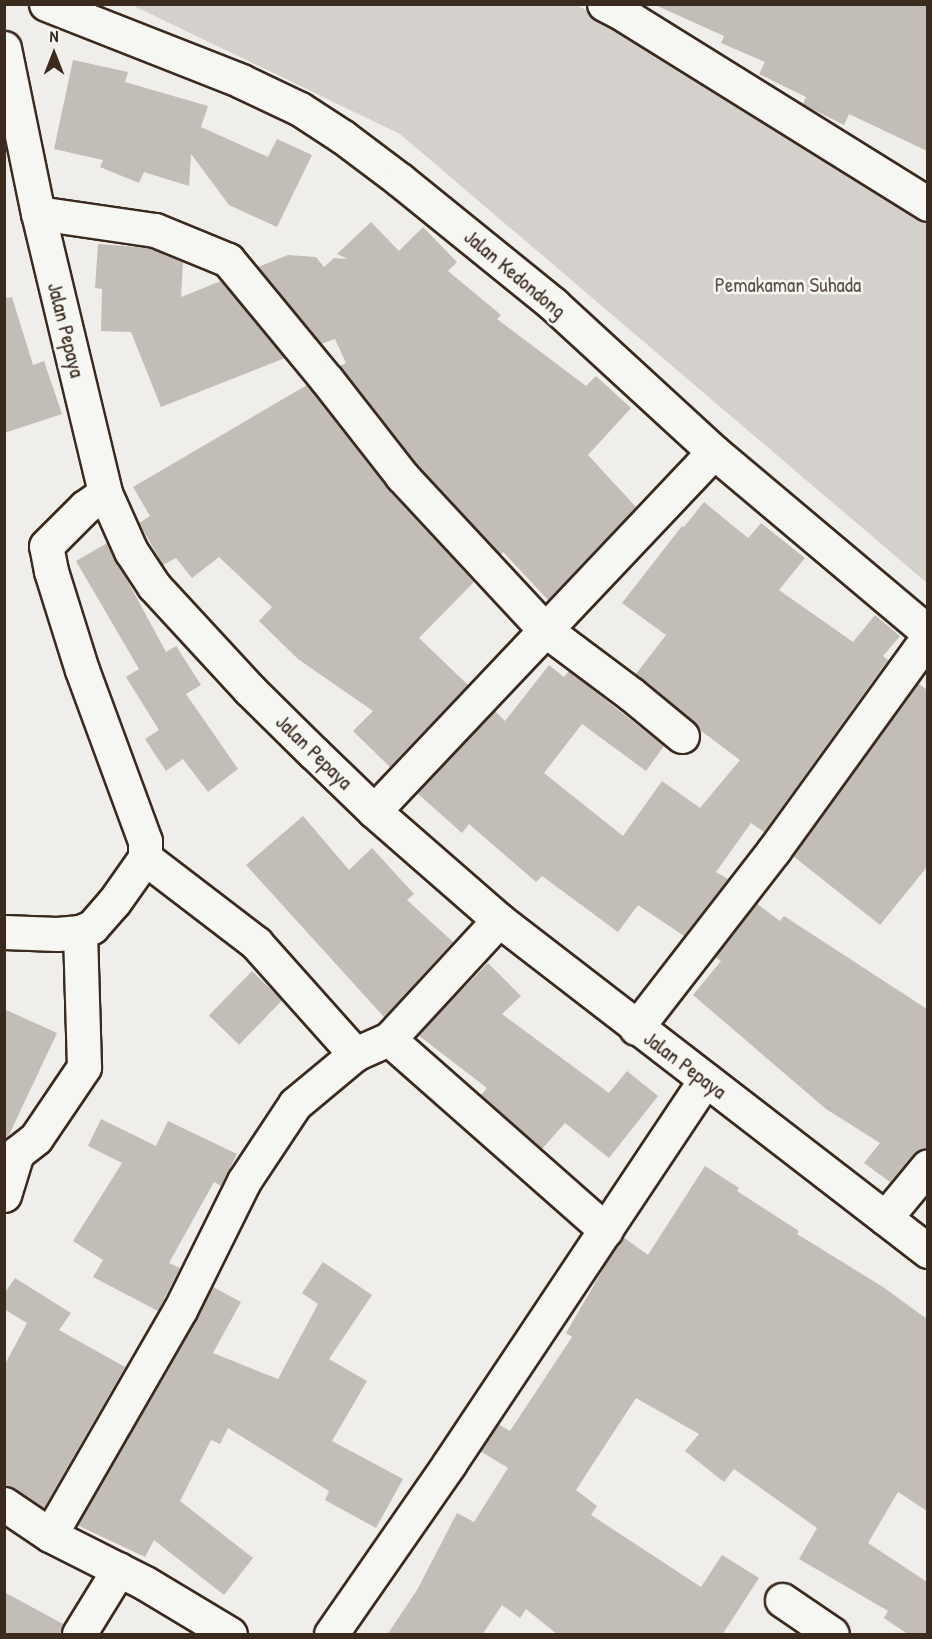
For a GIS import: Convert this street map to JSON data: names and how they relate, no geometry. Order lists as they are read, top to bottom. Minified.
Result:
{"streets":{"street":["Jalan Kedondong","Jalan Pepaya"]},"parks":["Pemakaman Suhada"],"north":"top"}
